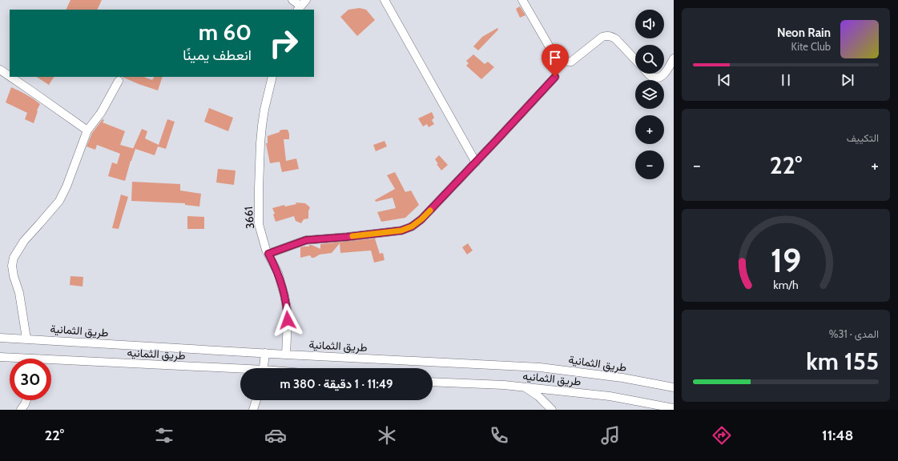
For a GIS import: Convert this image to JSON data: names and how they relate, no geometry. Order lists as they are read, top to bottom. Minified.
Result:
{"streets":{"street":["3661","طريق الثمانية","طريق الثمانيه"]},"crossings":[["3661","طريق الثمانية"]],"page":{"map_buttons":["+","−"],"turn":["60 m","انعطف يمينًا"],"song":["Neon Rain","Kite Club"],"tile":["التكييف",["المدى · 31%","155 km"]],"heat":["−","22°","+"],"limit":"30","trip":"11:49 · 1 دقيقة · 380 m","tabs":["11:48","22°"],"gauge":["19","km/h"]}}
